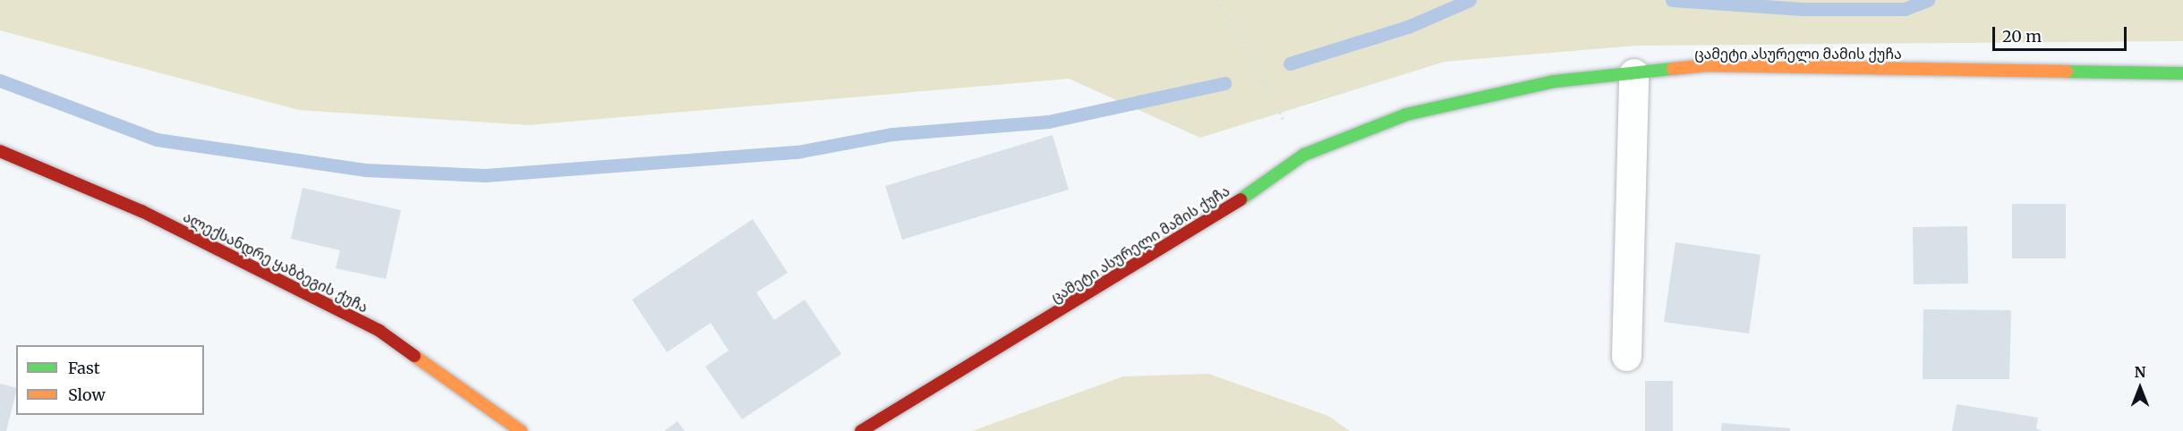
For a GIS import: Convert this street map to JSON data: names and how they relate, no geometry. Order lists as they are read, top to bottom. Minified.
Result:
{"streets":{"street":["ცამეტი ასურელი მამის ქუჩა","ალექსანდრე ყაზბეგის ქუჩა"]},"legend":["Fast","Slow"],"scale_bar":"20 m","north":"top"}
